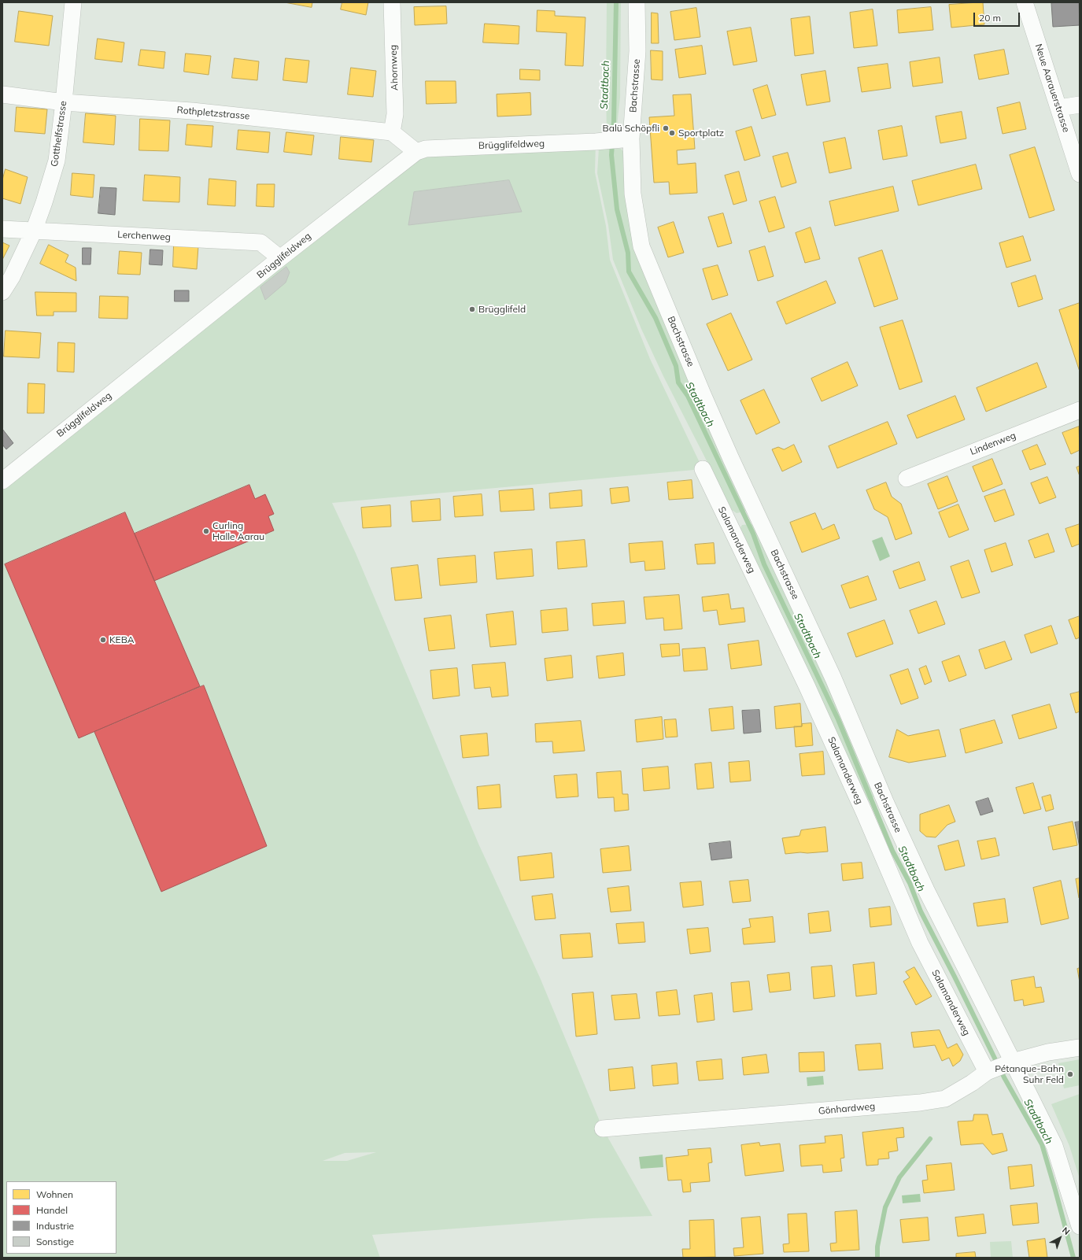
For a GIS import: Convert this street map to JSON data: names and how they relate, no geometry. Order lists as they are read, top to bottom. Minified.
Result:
{"streets":{"street":["Ahornweg","Bachstrasse","Neue Aarauerstrasse","Rothpletzstrasse","Gotthelfstrasse","Brügglifeldweg","Lerchenweg","Lindenweg","Salamanderweg","Gönhardweg"]},"crossings":[["Ahornweg","Rothpletzstrasse"],["Bachstrasse","Brügglifeldweg"],["Bachstrasse","Gönhardweg"],["Rothpletzstrasse","Gotthelfstrasse"],["Gotthelfstrasse","Lerchenweg"],["Brügglifeldweg","Lerchenweg"],["Salamanderweg","Gönhardweg"]],"water":["Stadtbach"],"places":["Balü Schöpfli","Sportplatz","Brügglifeld","Curling Halle Aarau","KEBA","Pétanque-Bahn Suhr Feld"],"legend":["Wohnen","Handel","Industrie","Sonstige"],"scale_bar":"20 m","north":"top right"}
